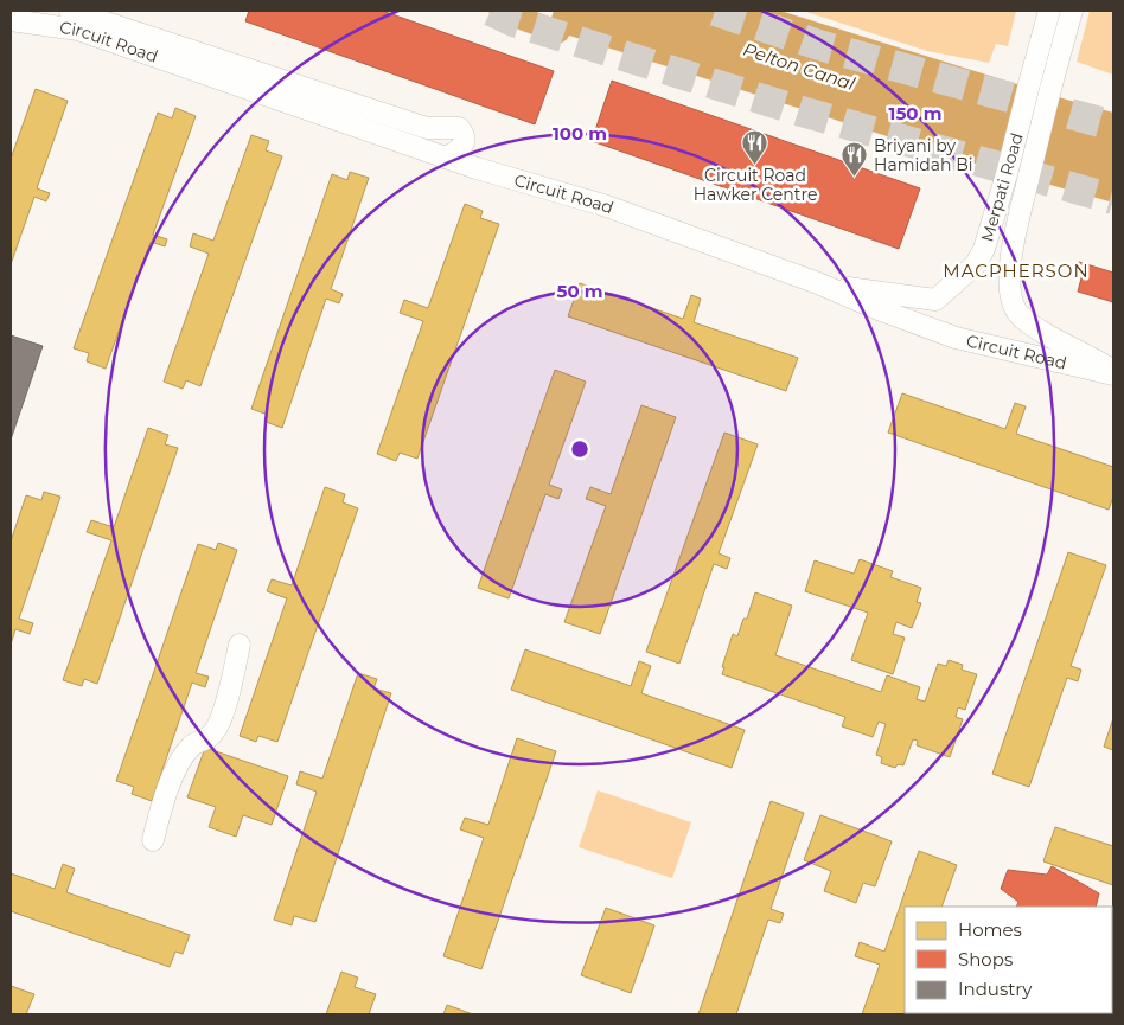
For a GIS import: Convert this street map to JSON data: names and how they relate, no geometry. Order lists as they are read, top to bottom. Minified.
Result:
{"streets":{"street":["Circuit Road","Merpati Road"]},"crossings":[["Circuit Road","Merpati Road"]],"districts":["MACPHERSON"],"water":["Pelton Canal"],"places":{"restaurant":["Circuit Road Hawker Centre","Briyani by Hamidah Bi"]},"legend":["Homes","Shops","Industry"],"rings":["150 m","100 m","50 m"]}
